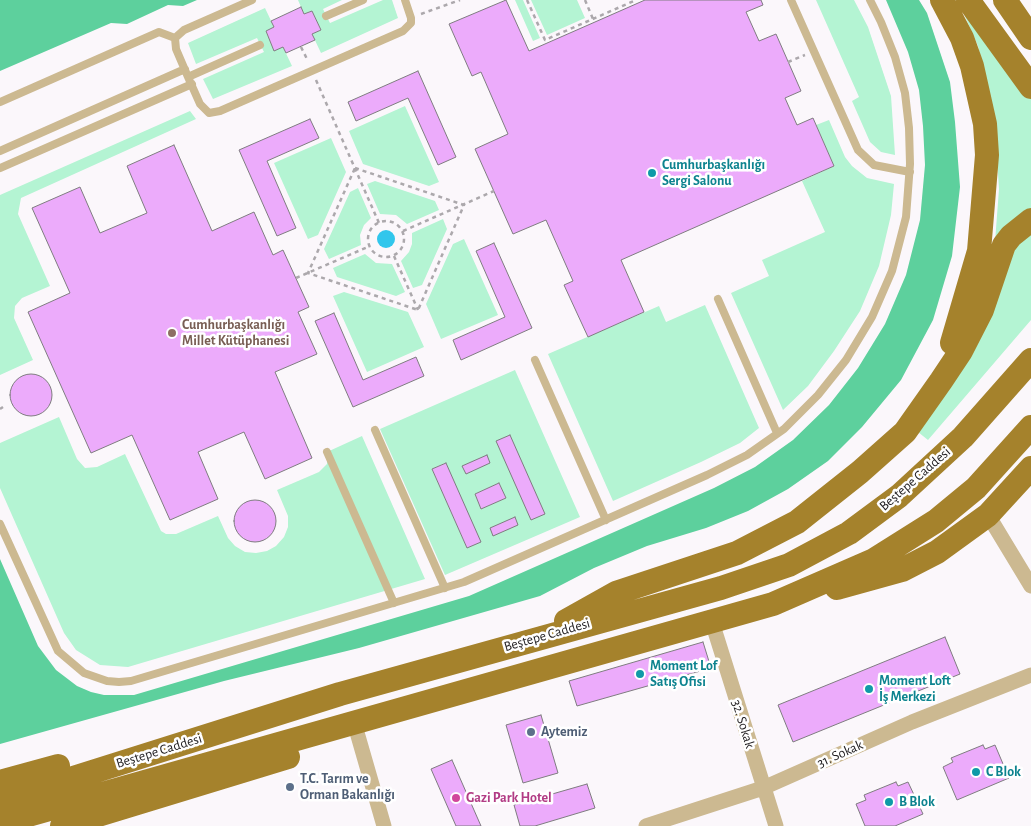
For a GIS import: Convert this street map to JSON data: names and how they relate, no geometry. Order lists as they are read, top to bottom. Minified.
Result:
{"streets":{"main road":["Beştepe Caddesi"],"street":["32. Sokak","31. Sokak"]},"crossings":[["Beştepe Caddesi","32. Sokak"],["32. Sokak","31. Sokak"]],"places":["Cumhurbaşkanlığı Sergi Salonu","Cumhurbaşkanlığı Millet Kütüphanesi","Moment Lof Satış Ofisi","Moment Loft İş Merkezi","Aytemiz","C Blok","T.C. Tarım ve Orman Bakanlığı","Gazi Park Hotel","B Blok"]}
